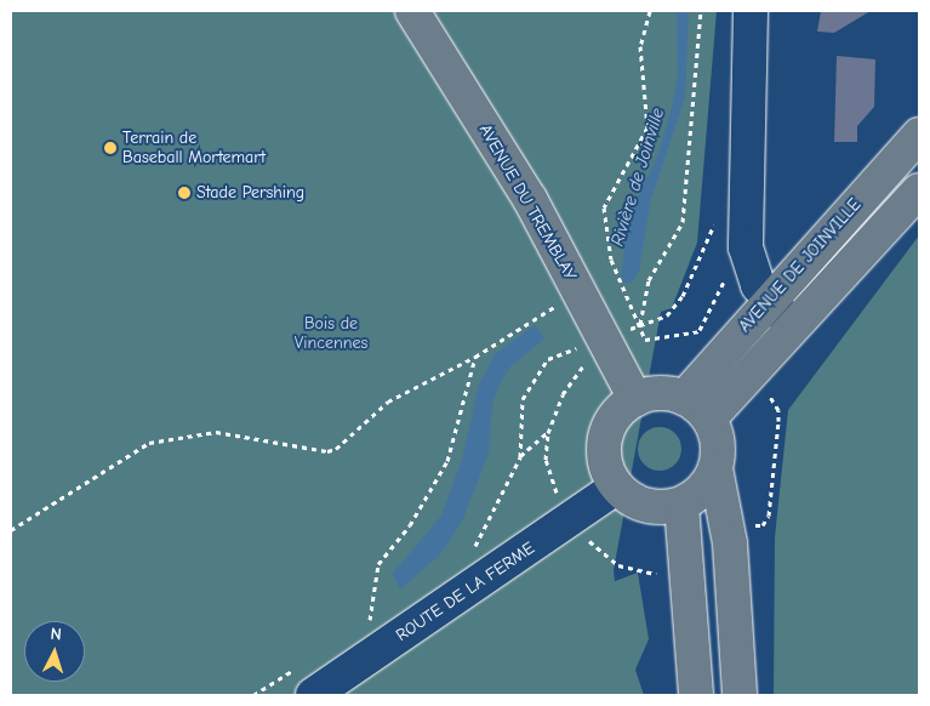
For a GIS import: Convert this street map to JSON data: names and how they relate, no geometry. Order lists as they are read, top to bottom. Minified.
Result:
{"streets":{"main road":["AVENUE DU TREMBLAY","AVENUE DE JOINVILLE"],"street":["ROUTE DE LA FERME"]},"crossings":[["AVENUE DU TREMBLAY","AVENUE DE JOINVILLE"],["AVENUE DU TREMBLAY","ROUTE DE LA FERME"],["AVENUE DE JOINVILLE","ROUTE DE LA FERME"]],"water":["Rivière de Joinville"],"parks":["Bois de Vincennes"],"places":["Terrain de Baseball Mortemart","Stade Pershing"],"north":"top"}
